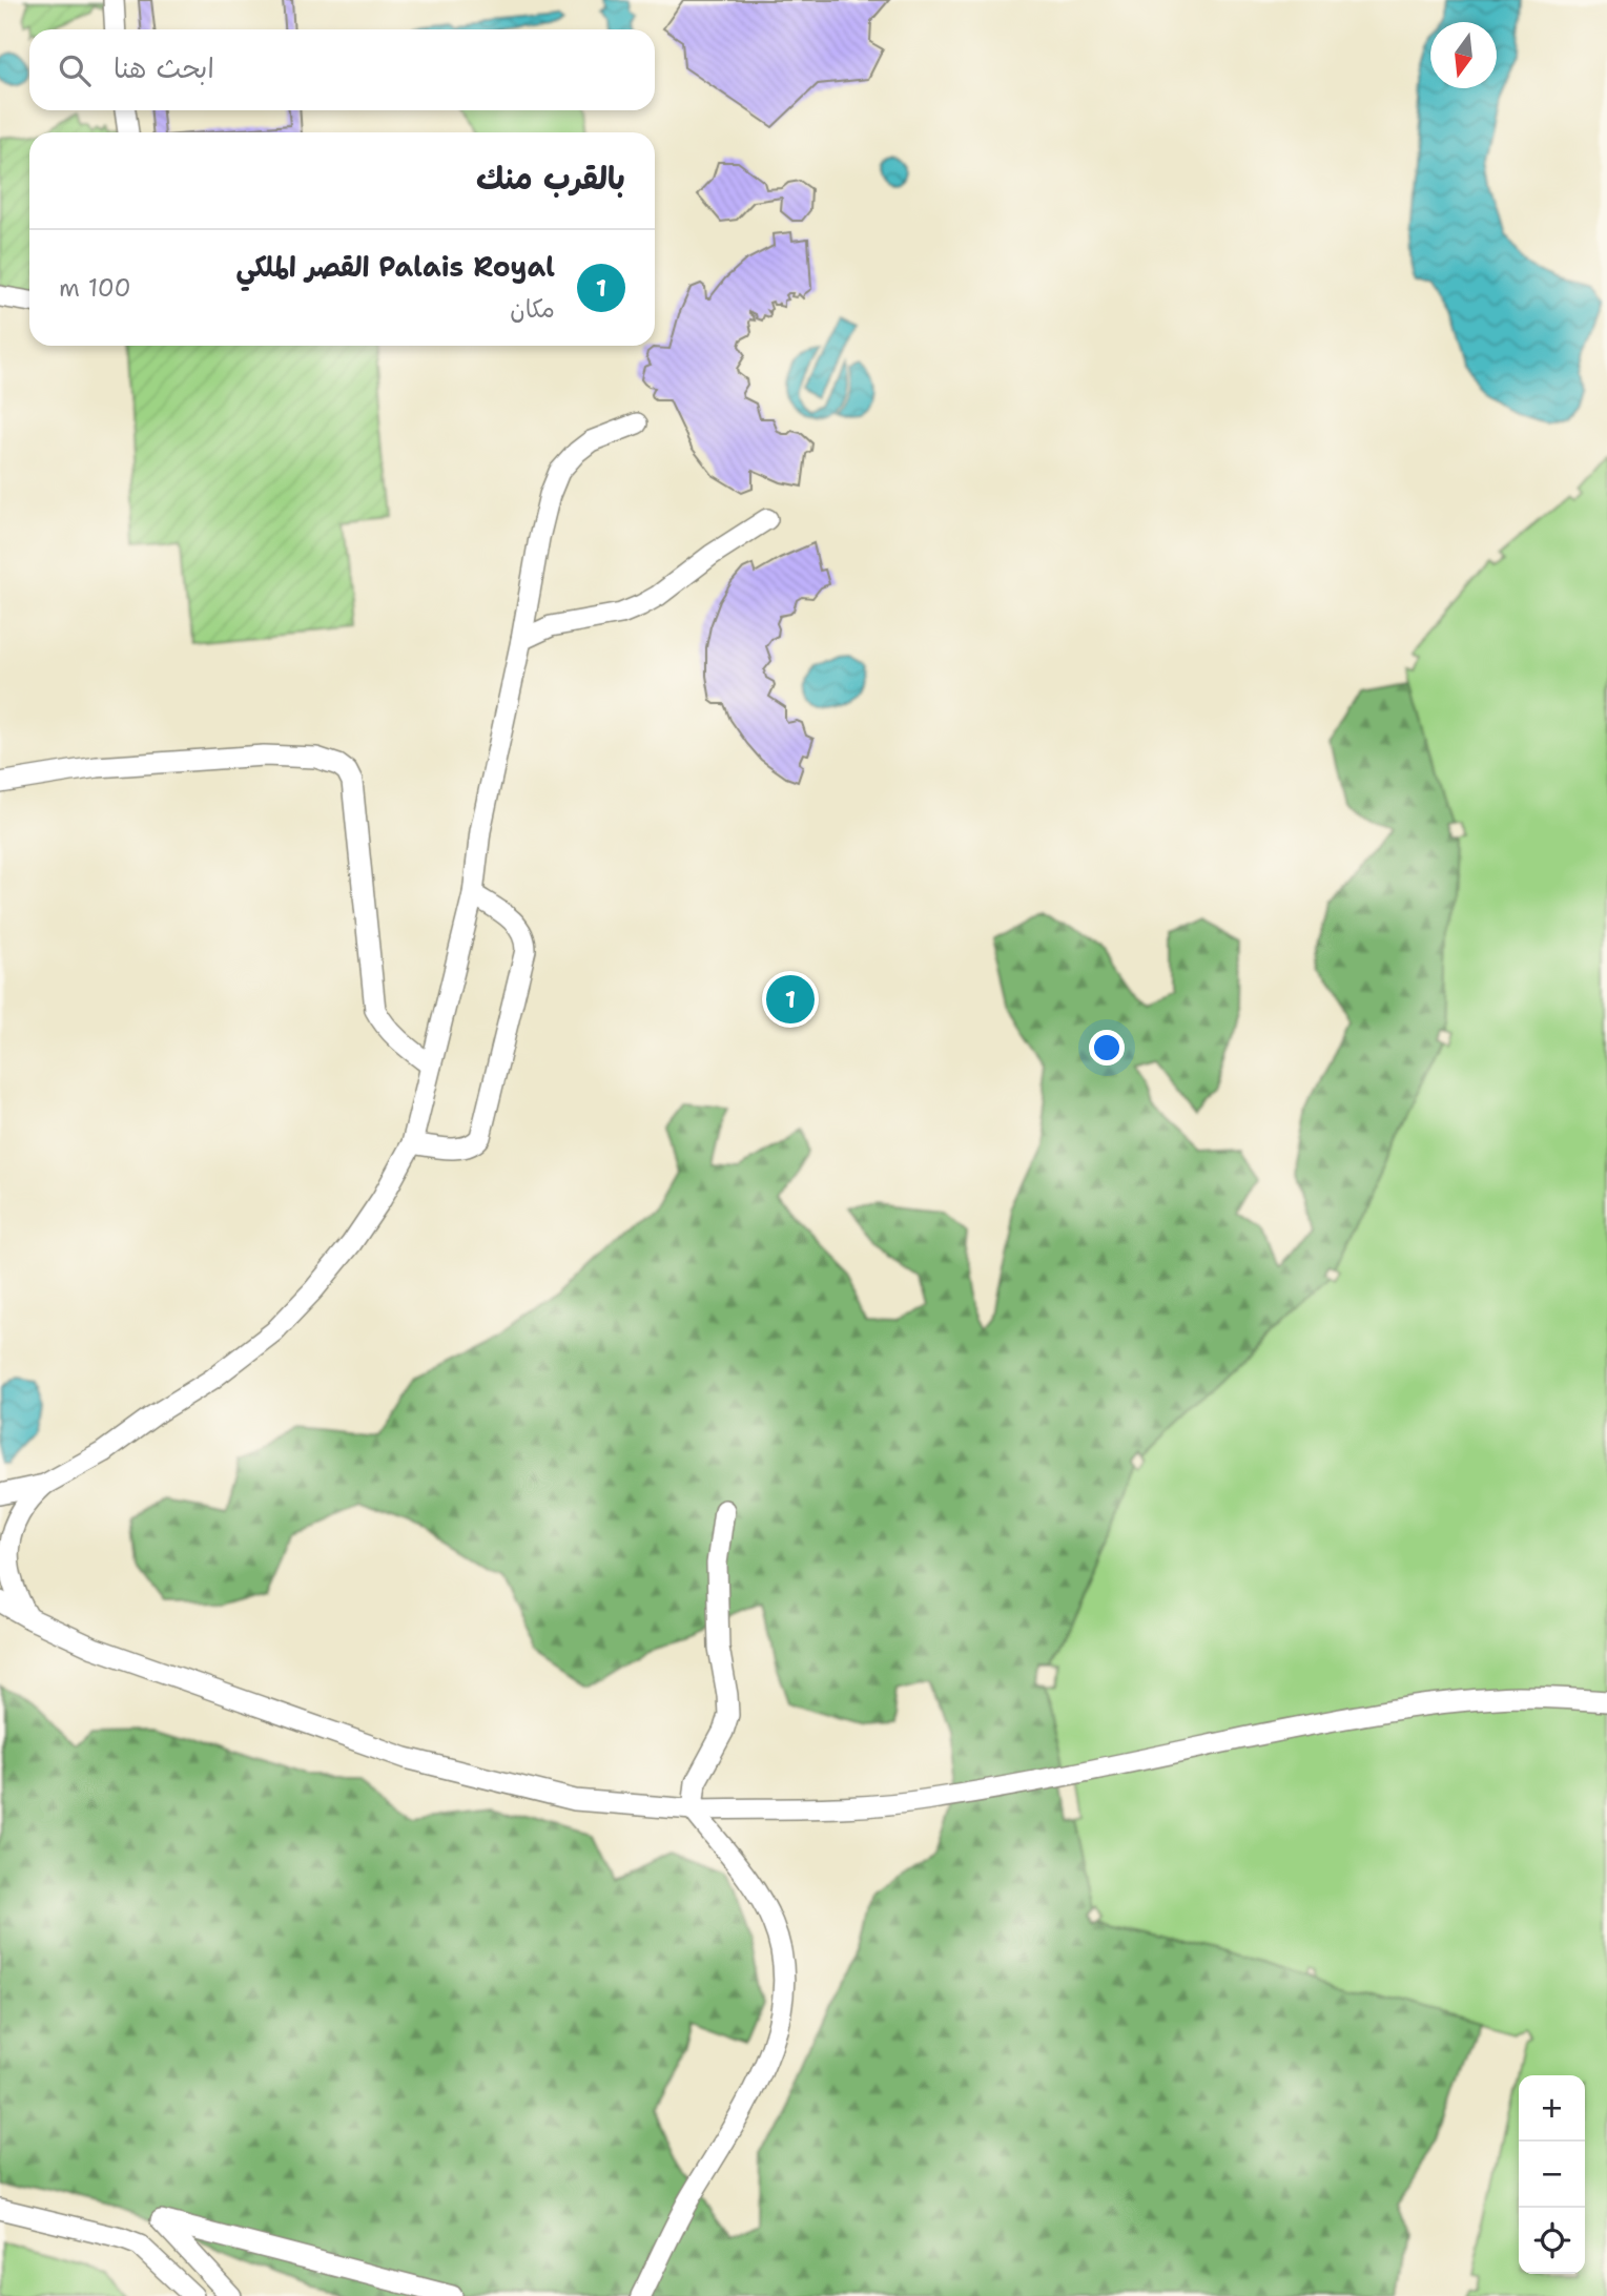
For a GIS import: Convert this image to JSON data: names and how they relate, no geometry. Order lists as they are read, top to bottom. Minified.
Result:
{"north":"bottom","page":{"search":"ابحث هنا","heading":"بالقرب منك","list":[{"mark":"1","name":"Palais Royal القصر الملكي","note":"مكان","value":"100 m"}],"pins":"1","map_buttons":["+","−"]}}
